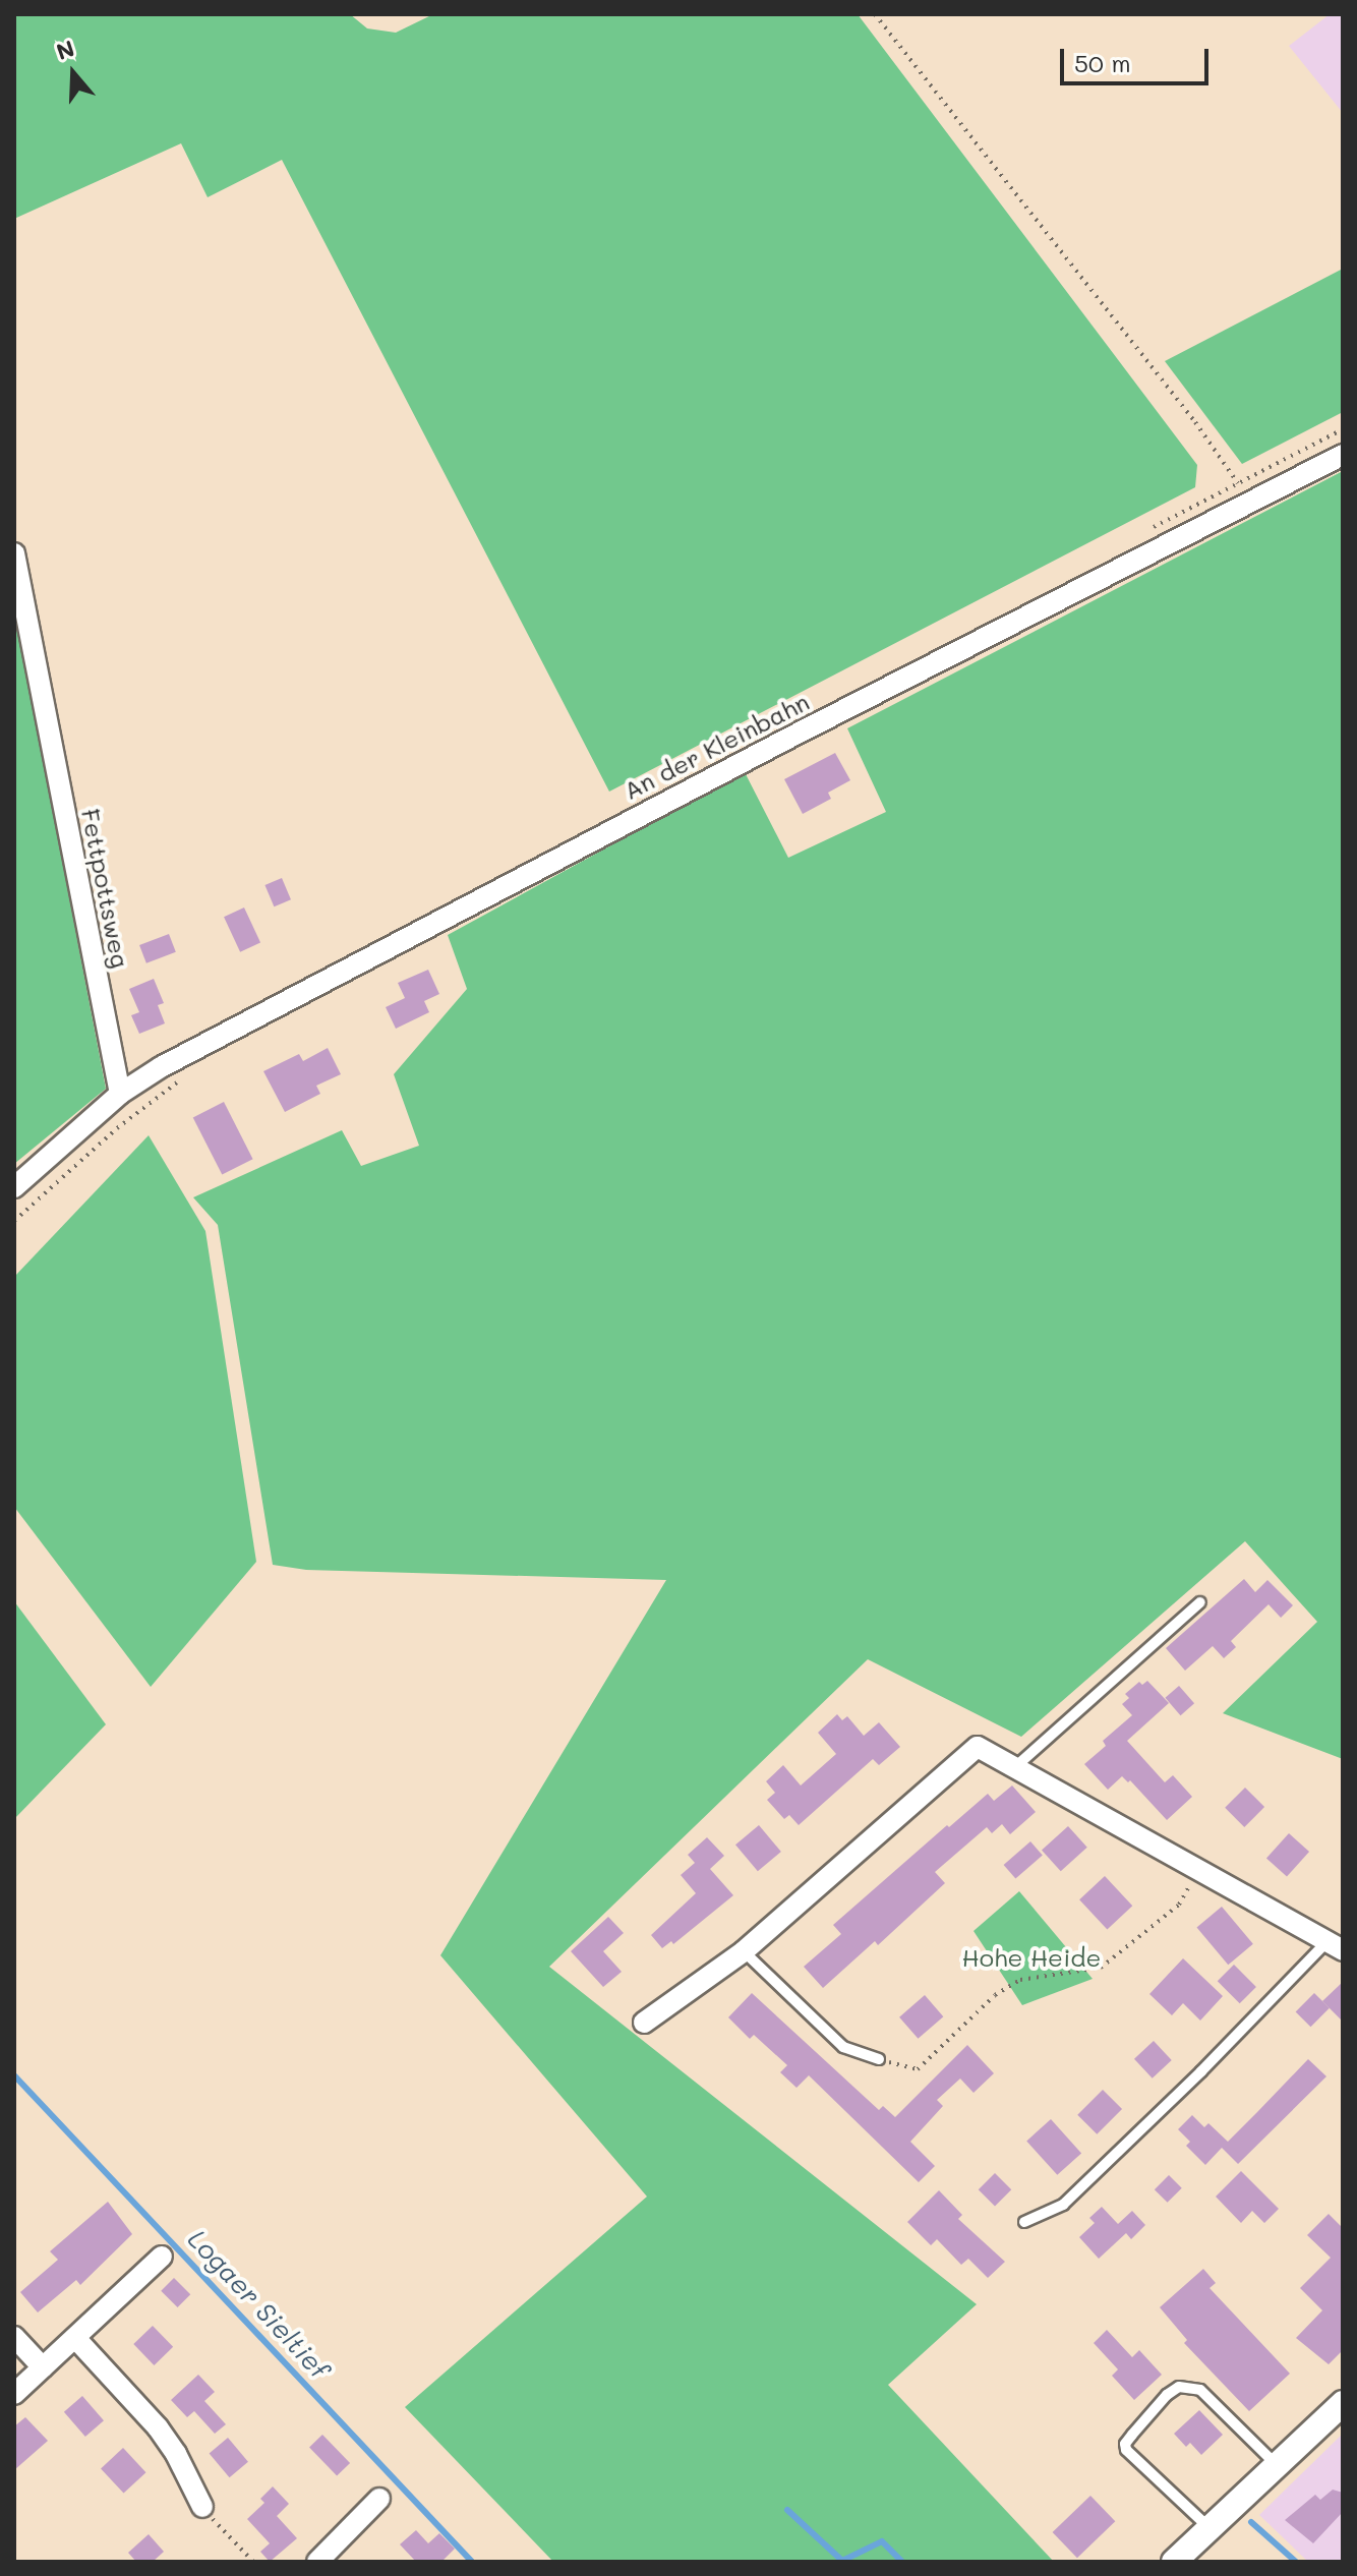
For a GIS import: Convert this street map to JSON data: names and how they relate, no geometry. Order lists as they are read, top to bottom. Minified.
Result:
{"streets":{"street":["An der Kleinbahn","Fettpottsweg"]},"crossings":[["An der Kleinbahn","Fettpottsweg"]],"water":["Logaer Sieltief"],"parks":["Hohe Heide"],"scale_bar":"50 m","north":"top"}
